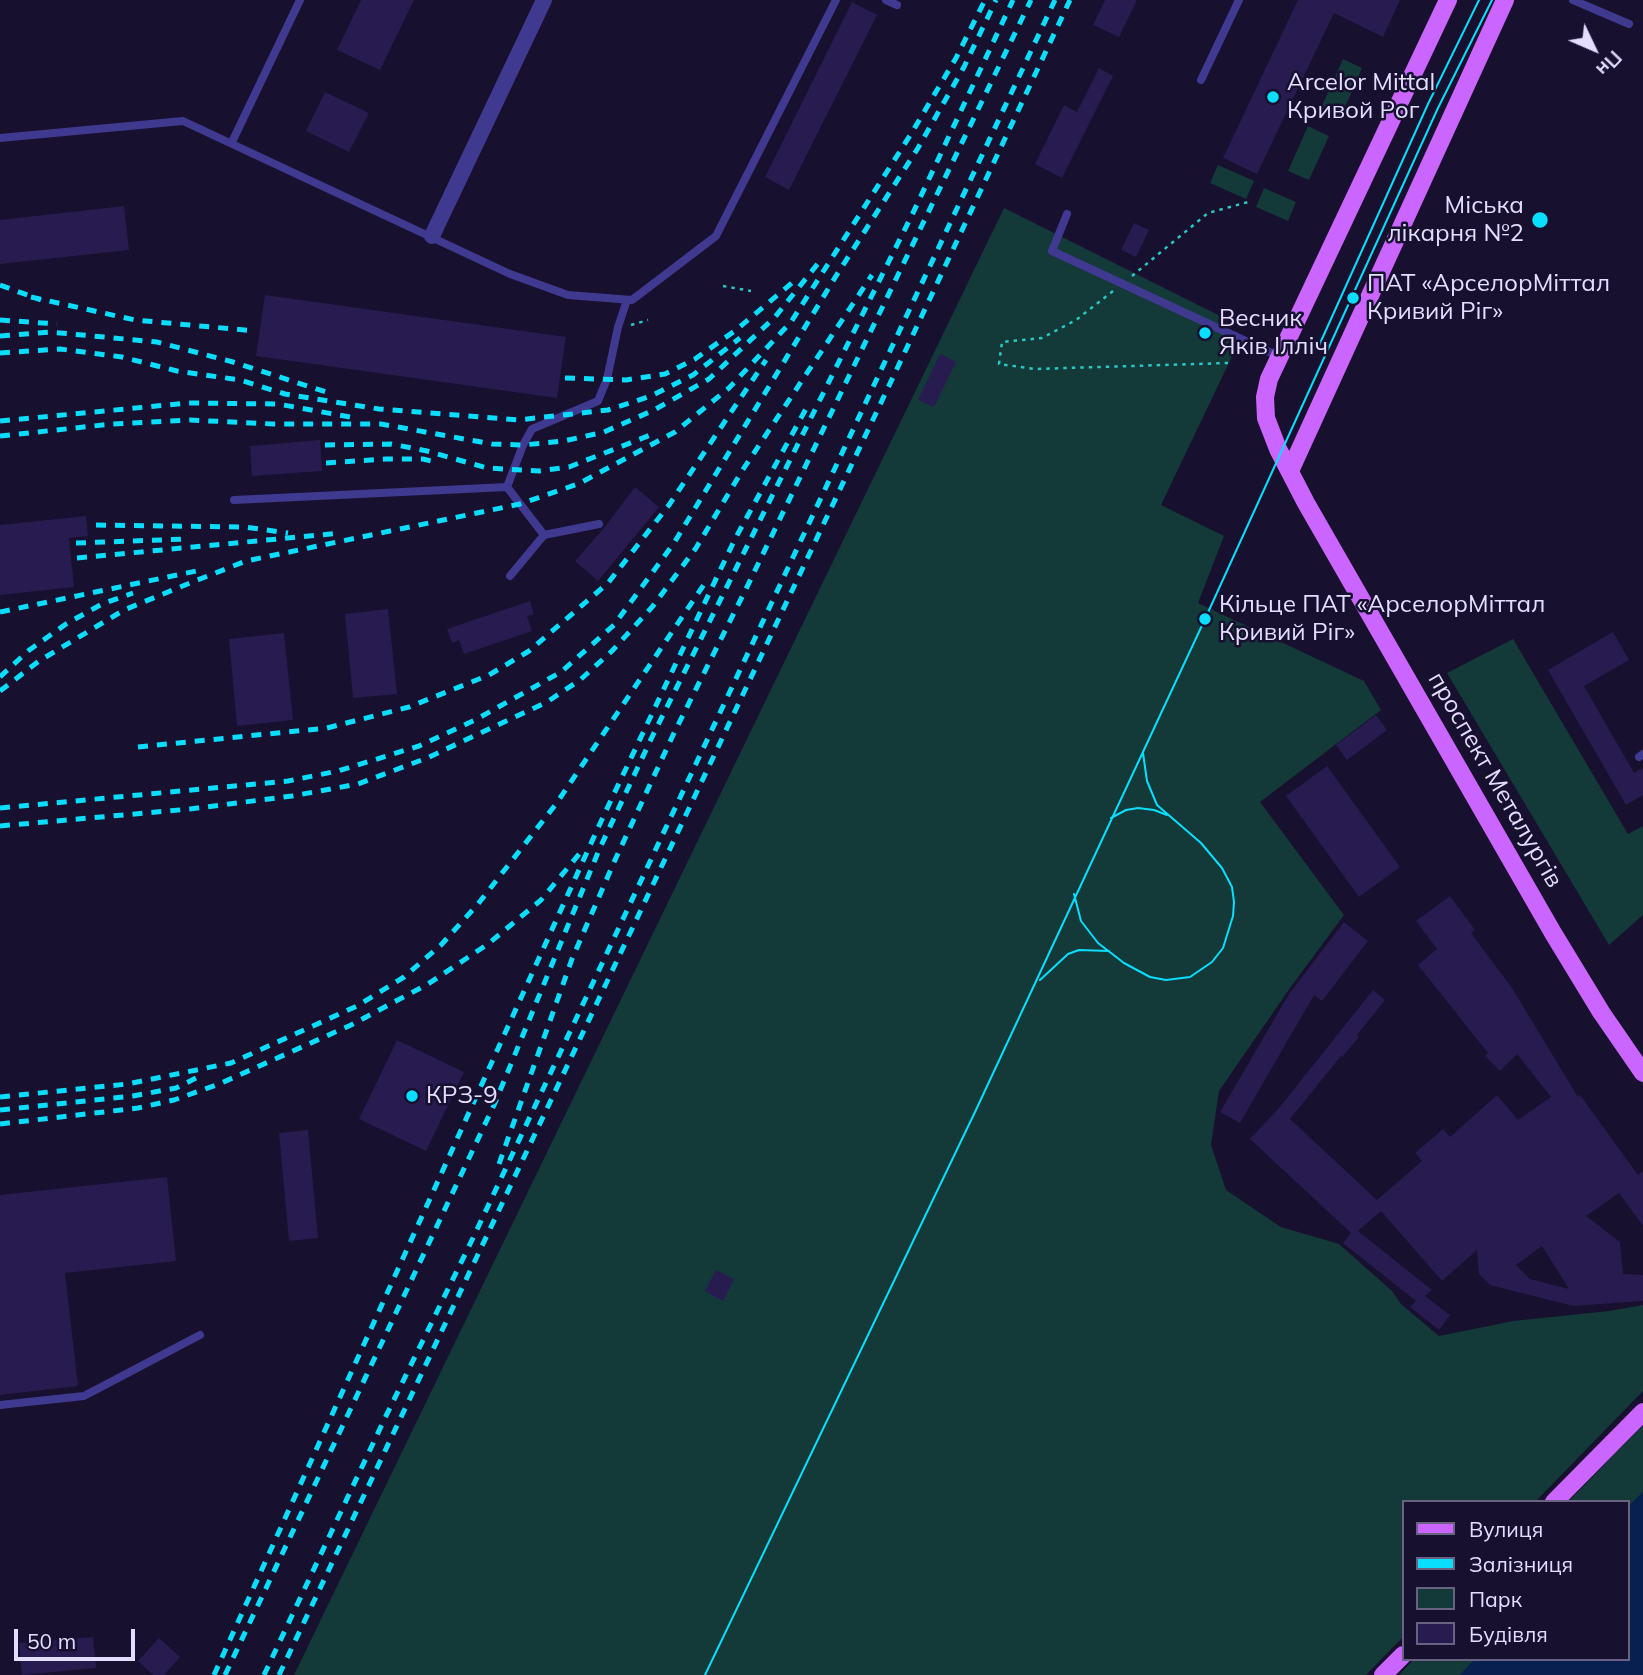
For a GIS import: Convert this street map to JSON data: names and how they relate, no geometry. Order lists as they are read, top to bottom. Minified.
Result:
{"streets":{"main road":["проспект Металургів"]},"places":["Arcelor Mittal Кривой Рог","Міська лікарня №2","ПАТ «АрселорМіттал Кривий Ріг»","Весник Яків Ілліч","Кільце ПАТ «АрселорМіттал Кривий Ріг»","КРЗ-9"],"legend":["Вулиця","Залізниця","Парк","Будівля"],"scale_bar":"50 m","north":"bottom right"}
